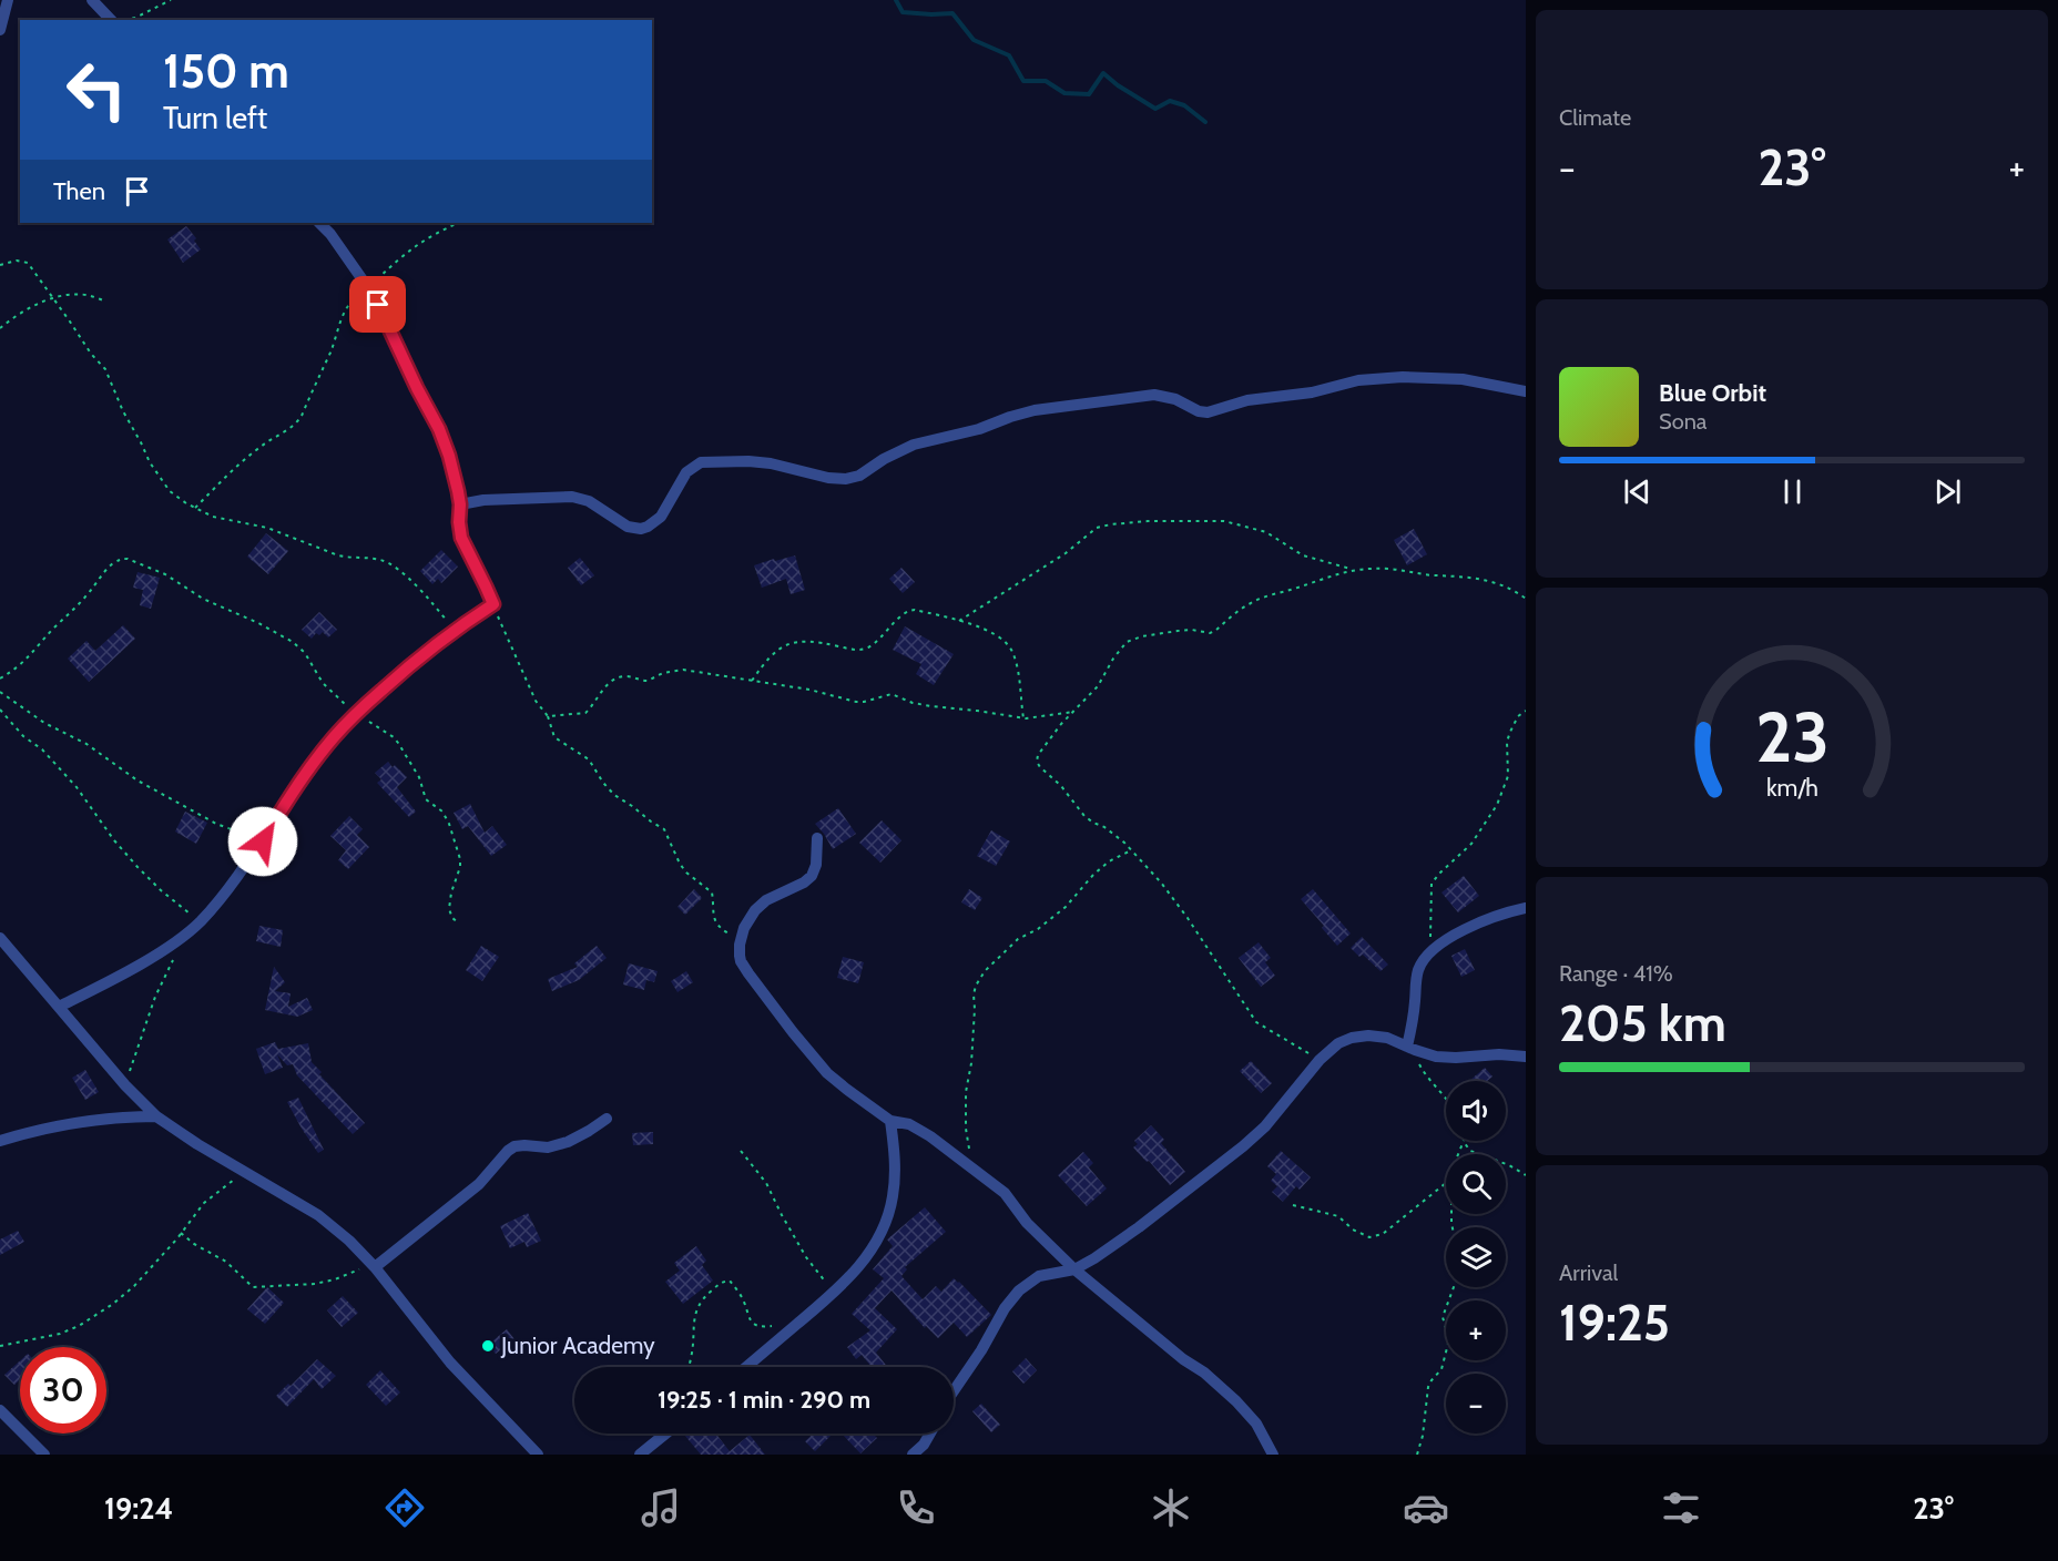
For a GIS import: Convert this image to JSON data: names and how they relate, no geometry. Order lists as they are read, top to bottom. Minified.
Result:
{"places":["Junior Academy"],"page":{"tile":["Climate",["Range · 41%","205 km"],["Arrival","19:25"]],"turn":["150 m","Turn left"],"heat":["−","23°","+"],"then":"Then","song":["Blue Orbit","Sona"],"map_buttons":["+","−"],"limit":"30","trip":"19:25 · 1 min · 290 m","tabs":["19:24","23°"],"gauge":["23","km/h"]}}
